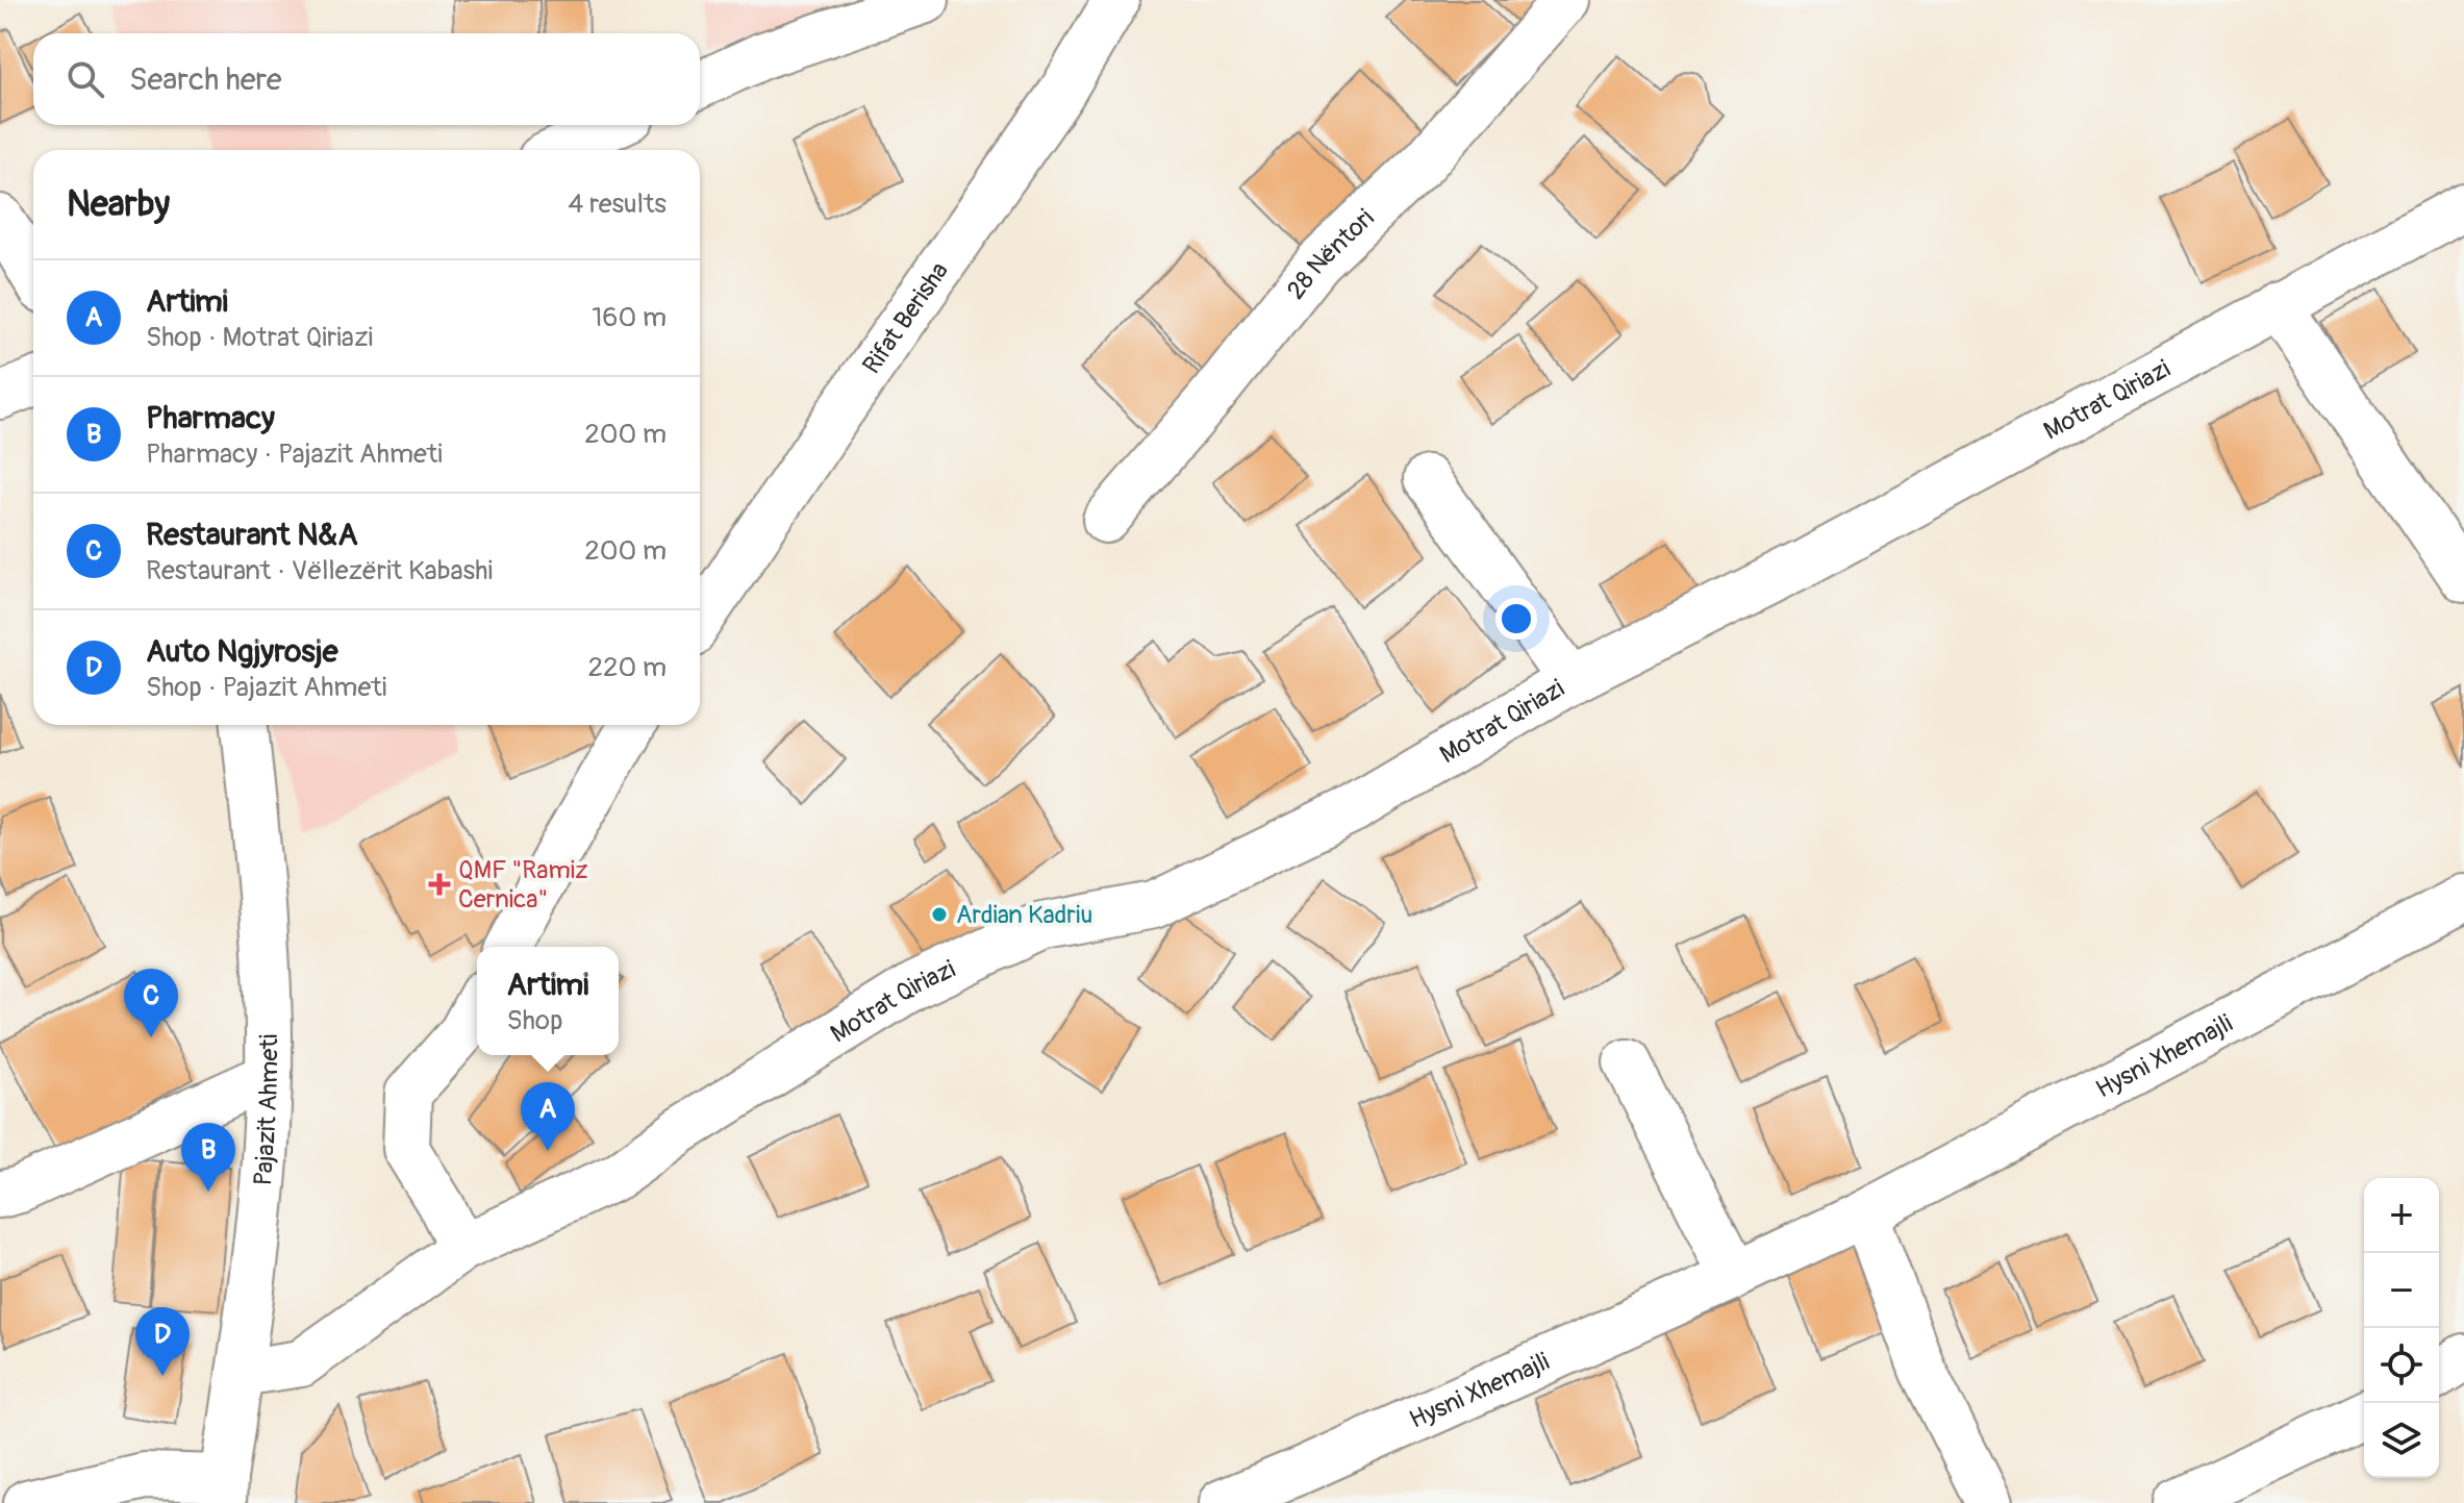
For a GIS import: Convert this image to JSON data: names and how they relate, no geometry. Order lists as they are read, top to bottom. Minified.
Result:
{"streets":{"street":["28 Nëntori","Rifat Berisha","Motrat Qiriazi","Hysni Xhemajli","Pajazit Ahmeti"]},"crossings":[["Motrat Qiriazi","Pajazit Ahmeti"]],"places":{"health":["QMF \"Ramiz Cernica\""],"other":["Ardian Kadriu"]},"page":{"search":"Search here","heading":["Nearby","4 results"],"list":[{"mark":"A","name":"Artimi","note":"Shop · Motrat Qiriazi","value":"160 m"},{"mark":"B","name":"Pharmacy","note":"Pharmacy · Pajazit Ahmeti","value":"200 m"},{"mark":"C","name":"Restaurant N&A","note":"Restaurant · Vëllezërit Kabashi","value":"200 m"},{"mark":"D","name":"Auto Ngjyrosje","note":"Shop · Pajazit Ahmeti","value":"220 m"}],"popup":["Artimi","Shop"],"pins":["C","A","B","D"],"map_buttons":["+","−"]}}
